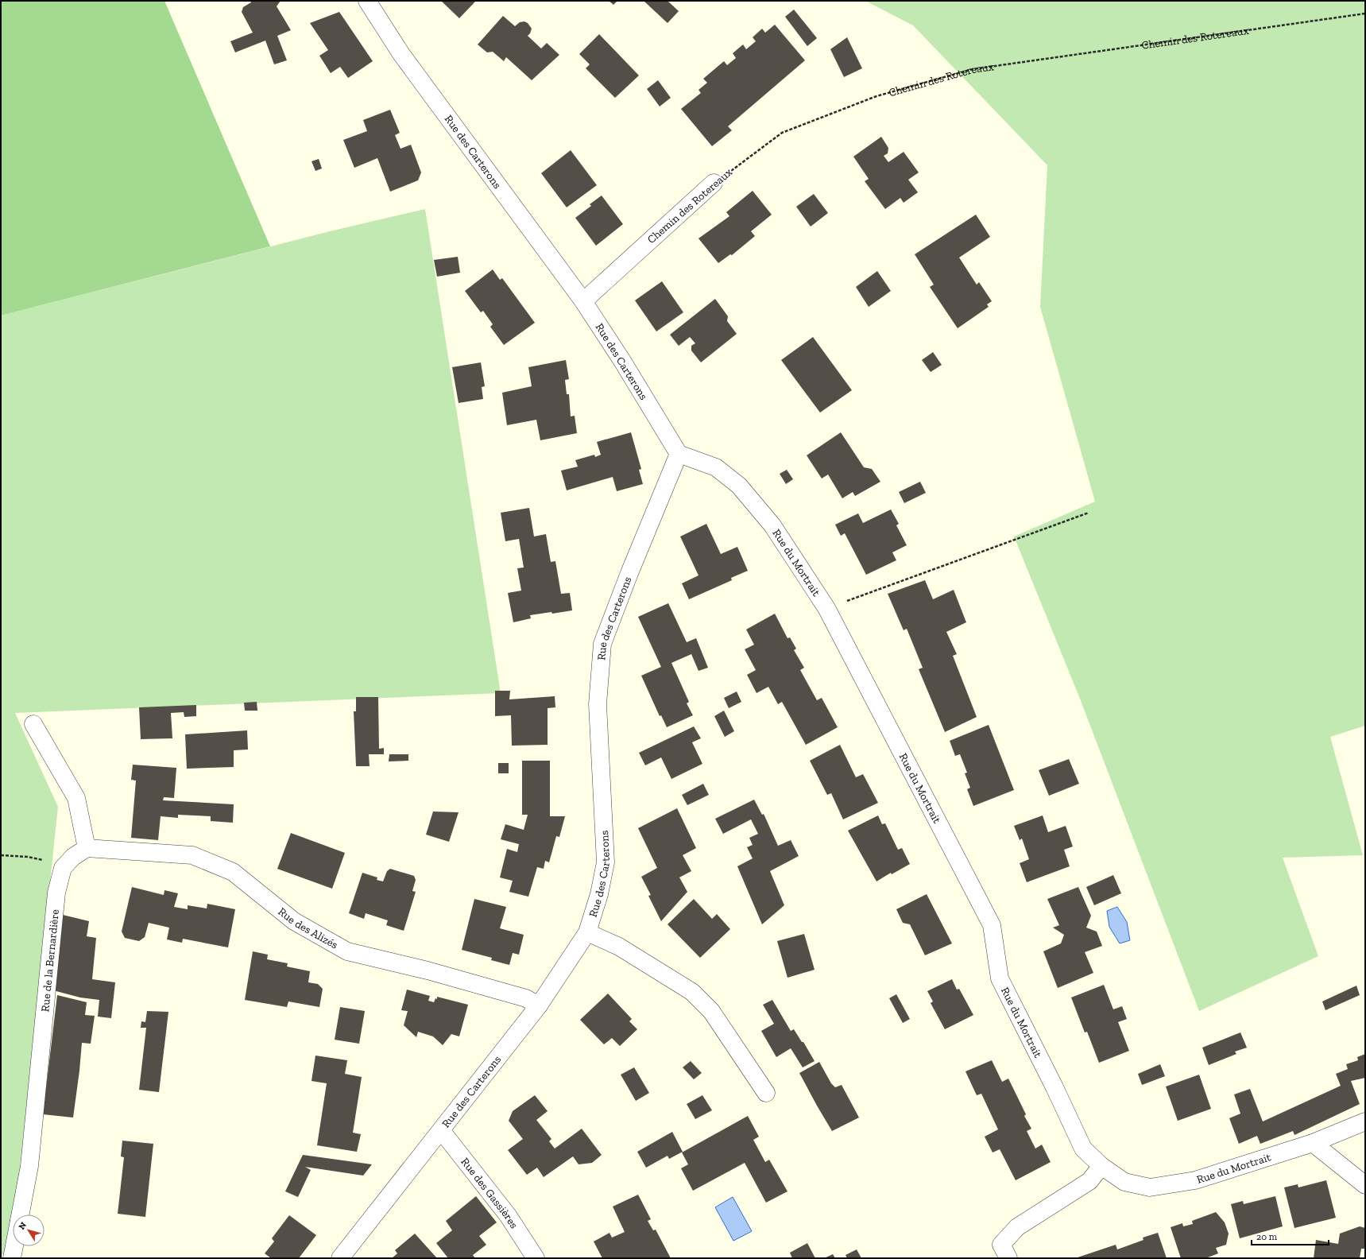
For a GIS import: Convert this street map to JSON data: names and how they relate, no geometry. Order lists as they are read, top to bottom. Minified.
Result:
{"streets":{"street":["Chemin des Rotereaux","Rue des Carterons","Rue du Mortrait","Rue des Alizés","Rue de la Bernardière","Rue des Gassières"]},"crossings":[["Chemin des Rotereaux","Rue des Carterons"],["Rue des Carterons","Rue du Mortrait"],["Rue des Carterons","Rue des Alizés"],["Rue des Carterons","Rue des Gassières"],["Rue des Alizés","Rue de la Bernardière"]],"scale_bar":"20 m","north":"top left"}
